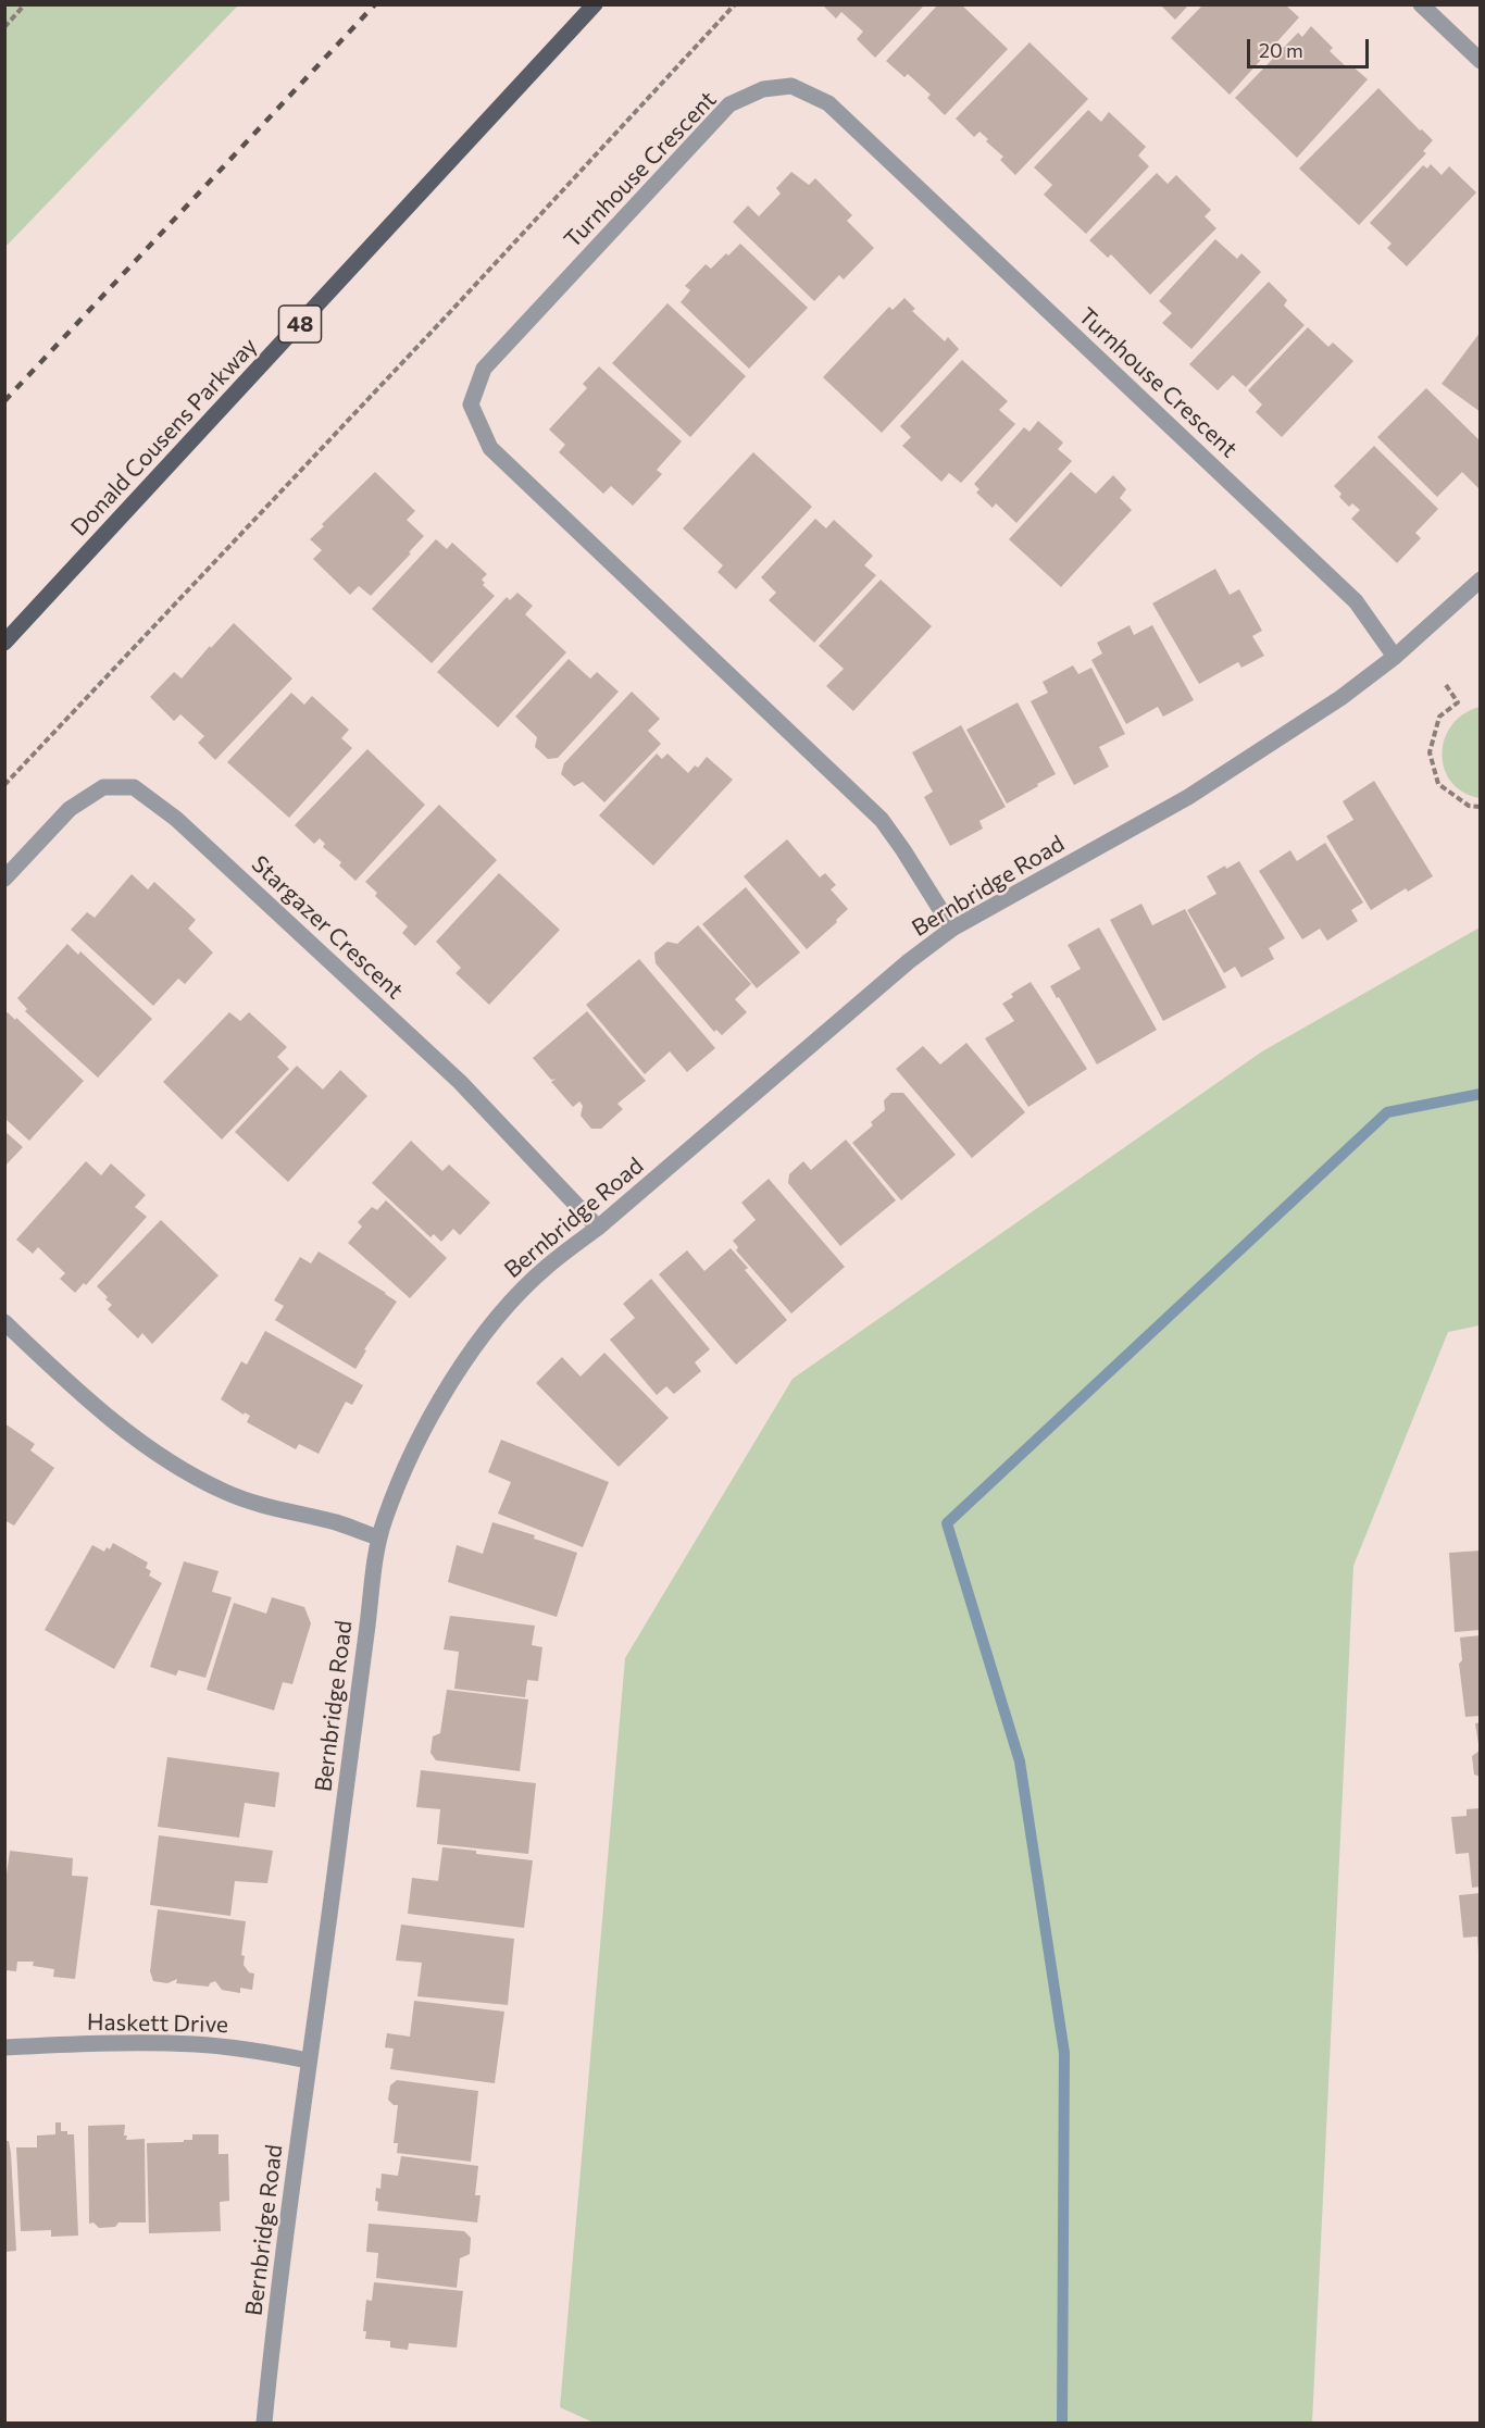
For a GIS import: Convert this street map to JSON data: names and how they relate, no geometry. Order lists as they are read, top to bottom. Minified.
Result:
{"streets":{"main road":["48","Donald Cousens Parkway"],"street":["Turnhouse Crescent","Bernbridge Road","Stargazer Crescent","Haskett Drive"]},"crossings":[["Turnhouse Crescent","Bernbridge Road"],["Bernbridge Road","Stargazer Crescent"],["Bernbridge Road","Haskett Drive"]],"scale_bar":"20 m"}
